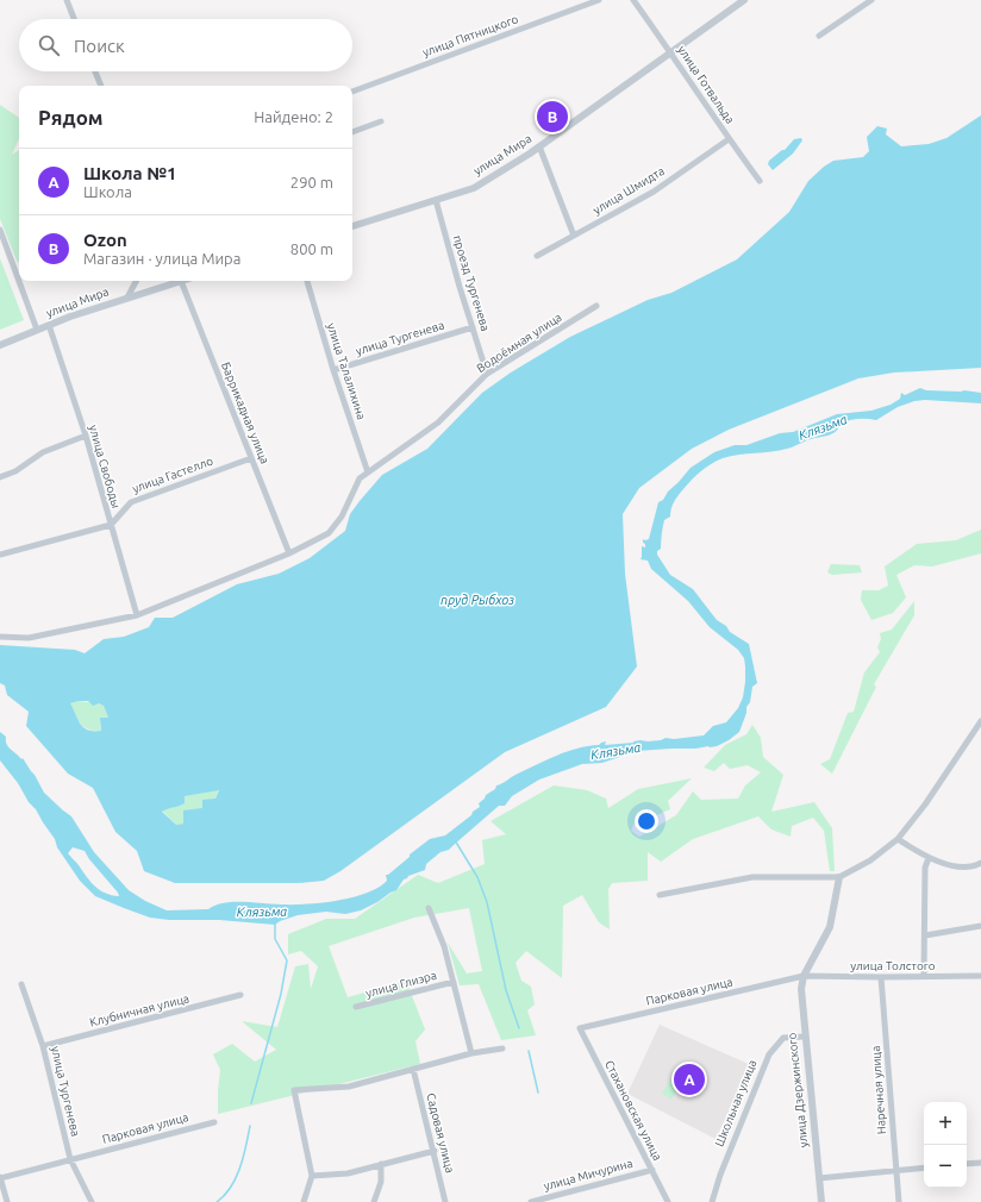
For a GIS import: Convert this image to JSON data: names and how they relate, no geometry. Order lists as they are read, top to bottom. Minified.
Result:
{"streets":{"street":["улица Пятницкого","улица Готвальда","улица Мира","улица Шмидта","проезд Тургенева","улица Тургенева","Водоёмная улица","улица Талалихина","Баррикадная улица","улица Свободы","улица Гастелло","улица Толстого","улица Глиэра","Парковая улица","Клубничная улица","улица Дзержинского","Наречная улица","Школьная улица","Стахановская улица","Садовая улица","улица Мичурина"]},"crossings":[["улица Готвальда","улица Мира"],["улица Готвальда","улица Шмидта"],["улица Мира","проезд Тургенева"],["улица Мира","Баррикадная улица"],["улица Мира","улица Свободы"],["проезд Тургенева","улица Тургенева"],["проезд Тургенева","Водоёмная улица"],["улица Тургенева","улица Талалихина"],["улица Тургенева","Парковая улица"],["улица Тургенева","Клубничная улица"],["Водоёмная улица","улица Талалихина"],["Водоёмная улица","Баррикадная улица"],["Водоёмная улица","улица Свободы"],["Баррикадная улица","улица Гастелло"],["улица Свободы","улица Гастелло"],["улица Толстого","Парковая улица"],["улица Толстого","улица Дзержинского"],["улица Толстого","Наречная улица"],["Парковая улица","улица Дзержинского"],["Парковая улица","Стахановская улица"],["улица Дзержинского","Школьная улица"],["Стахановская улица","улица Мичурина"]],"water":["Клязьма","пруд Рыбхоз"],"page":{"search":"Поиск","heading":["Рядом","Найдено: 2"],"pins":["B","A"],"list":[{"mark":"A","name":"Школа №1","note":"Школа","value":"290 m"},{"mark":"B","name":"Ozon","note":"Магазин · улица Мира","value":"800 m"}],"map_buttons":["+","−"]}}
